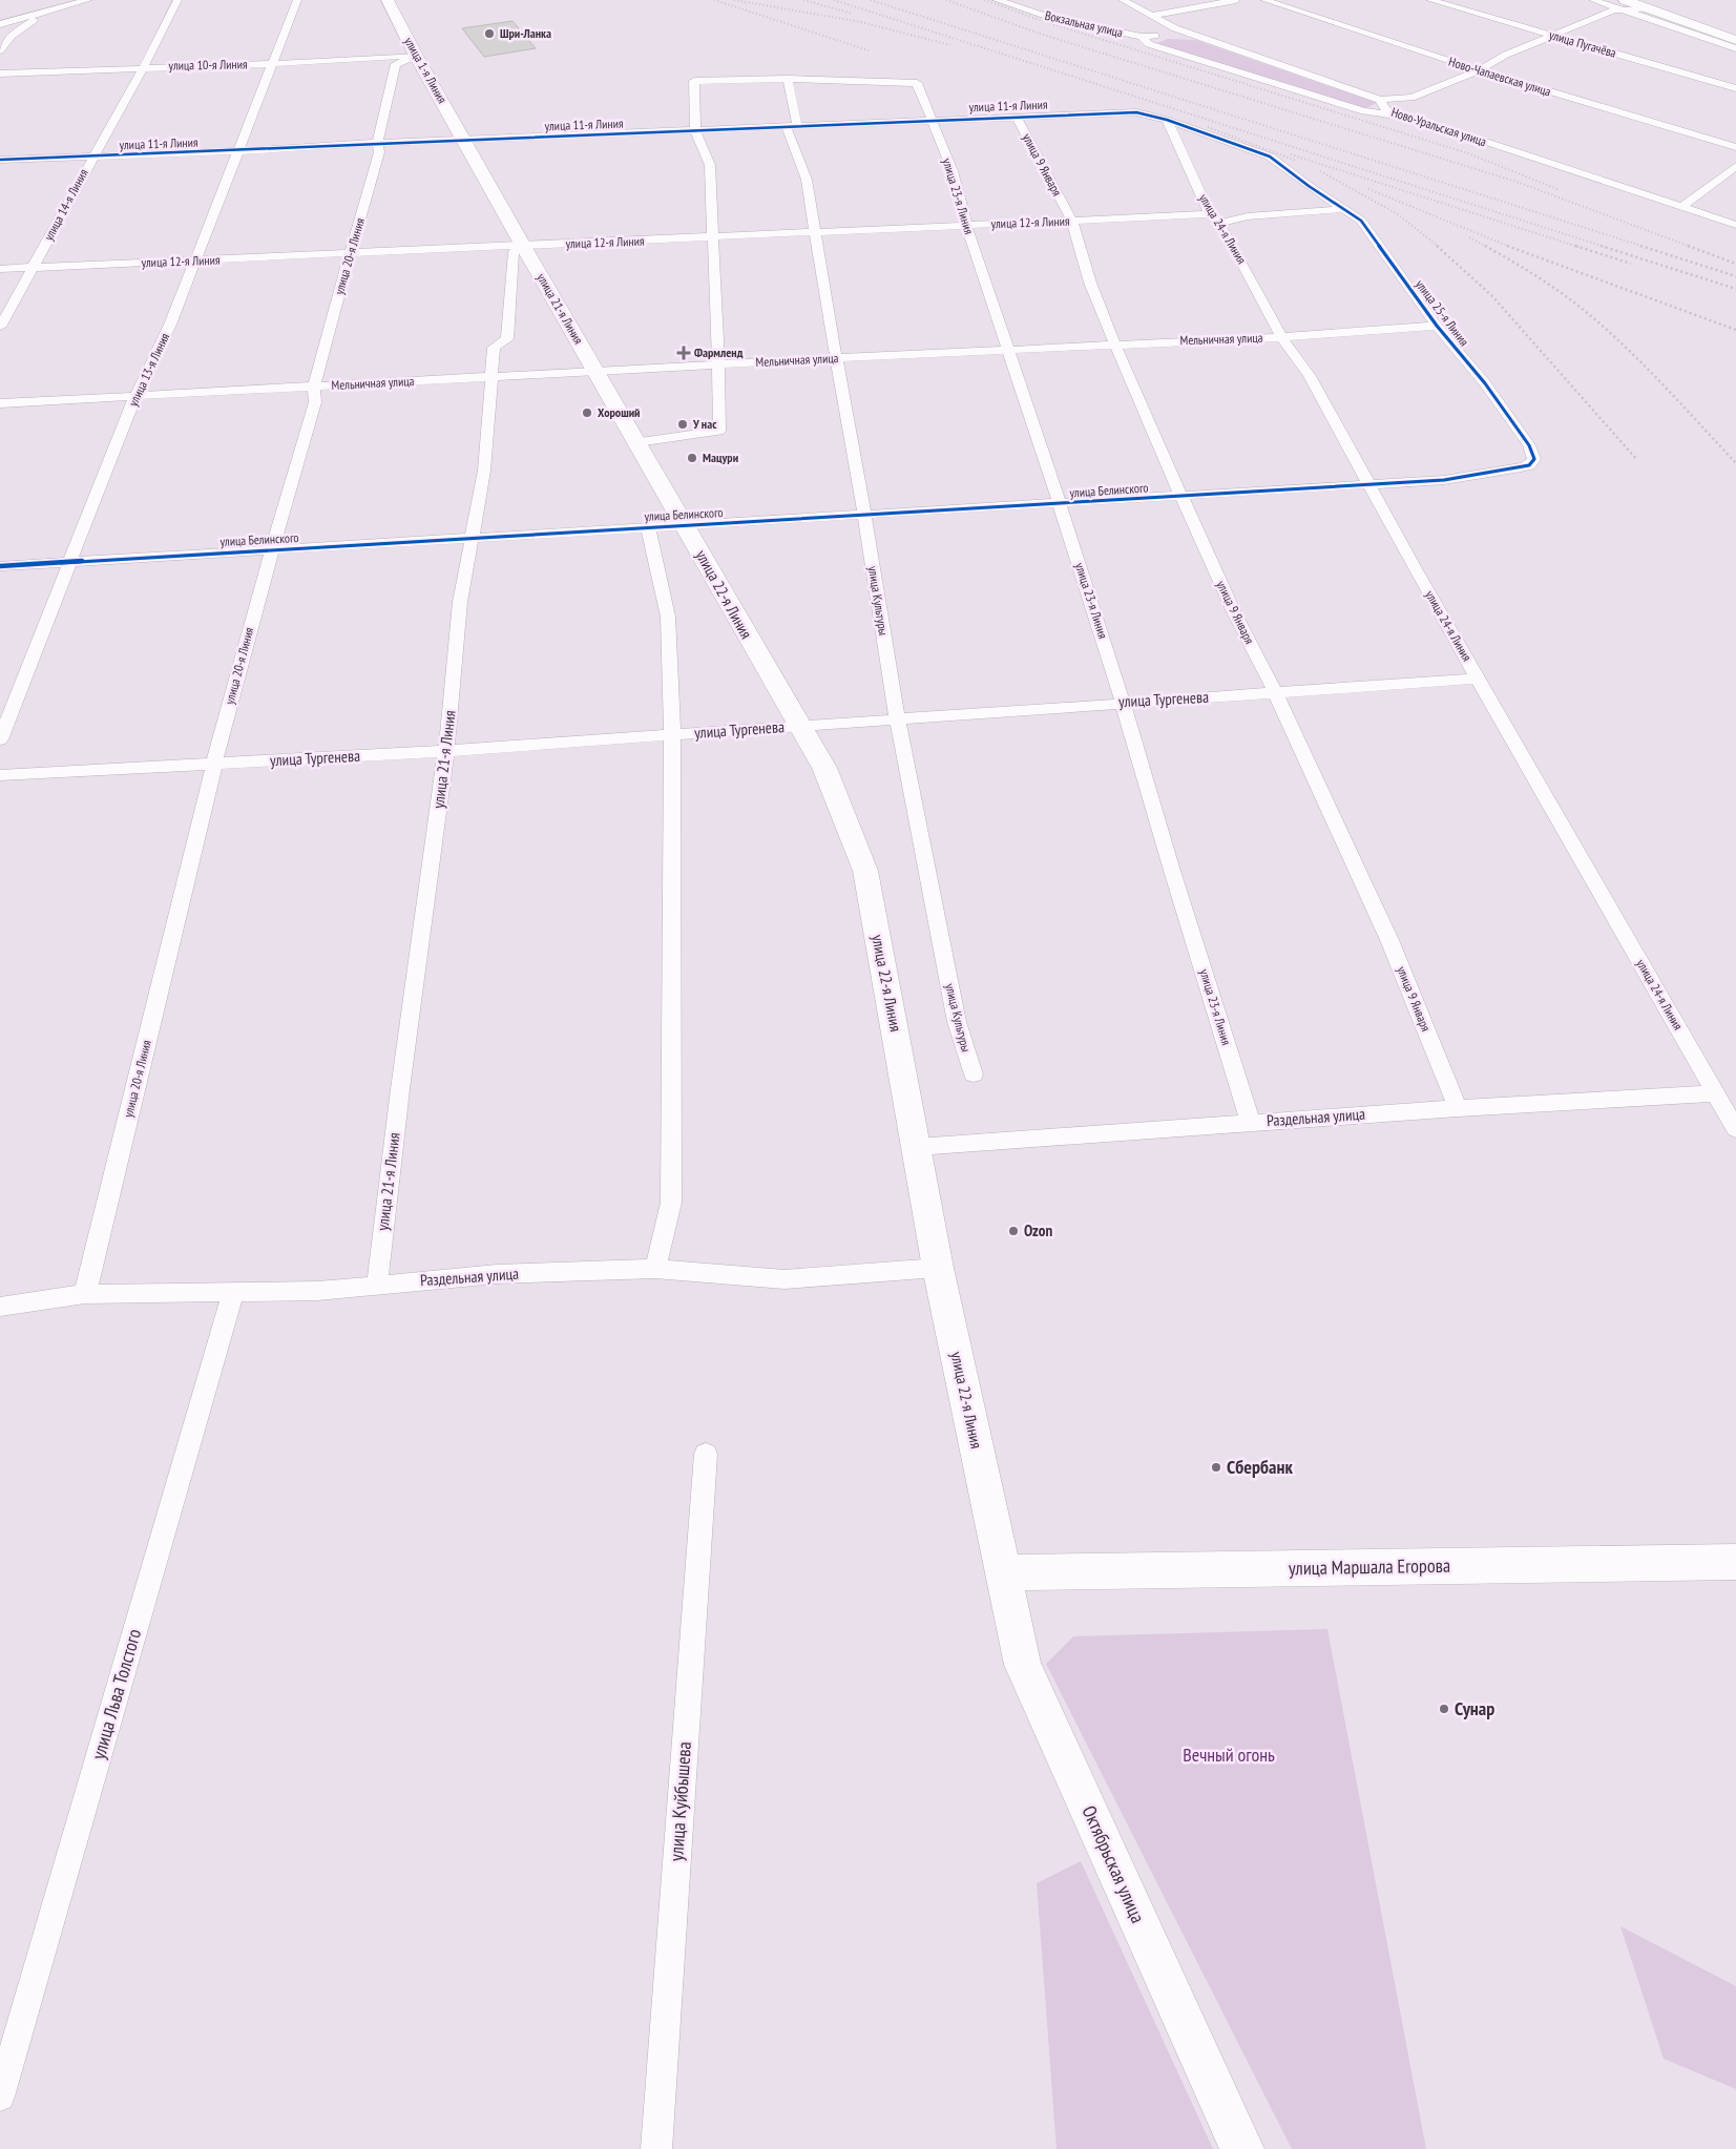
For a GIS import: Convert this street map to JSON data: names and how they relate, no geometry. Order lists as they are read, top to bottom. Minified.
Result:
{"streets":{"main road":["улица 1-я Линия","улица 21-я Линия","улица 22-я Линия","улица Маршала Егорова","Октябрьская улица"],"street":["Вокзальная улица","улица Пугачёва","улица 10-я Линия","Ново-Чапаевская улица","улица 11-я Линия","Ново-Уральская улица","улица 9 Января","улица 23-я Линия","улица 14-я Линия","улица 12-я Линия","улица 24-я Линия","улица 20-я Линия","улица 25-я Линия","Мельничная улица","улица 13-я Линия","улица Белинского","улица Культуры","улица Тургенева","Раздельная улица","улица Льва Толстого","улица Куйбышева"]},"crossings":[["Вокзальная улица","Ново-Уральская улица"],["улица 10-я Линия","улица 1-я Линия"],["улица 10-я Линия","улица 14-я Линия"],["улица 10-я Линия","улица 20-я Линия"],["улица 10-я Линия","улица 13-я Линия"],["улица 1-я Линия","улица 11-я Линия"],["улица 1-я Линия","улица 20-я Линия"],["улица 1-я Линия","улица 21-я Линия"],["улица 11-я Линия","улица 9 Января"],["улица 11-я Линия","улица 23-я Линия"],["улица 11-я Линия","улица 14-я Линия"],["улица 11-я Линия","улица 24-я Линия"],["улица 11-я Линия","улица 20-я Линия"],["улица 11-я Линия","улица 21-я Линия"],["улица 11-я Линия","улица 25-я Линия"],["улица 11-я Линия","улица 13-я Линия"],["улица 11-я Линия","улица Культуры"],["улица 9 Января","улица 12-я Линия"],["улица 9 Января","Мельничная улица"],["улица 9 Января","улица Белинского"],["улица 9 Января","улица Тургенева"],["улица 9 Января","Раздельная улица"],["улица 23-я Линия","улица 12-я Линия"],["улица 23-я Линия","Мельничная улица"],["улица 23-я Линия","улица Белинского"],["улица 23-я Линия","улица Тургенева"],["улица 23-я Линия","Раздельная улица"],["улица 14-я Линия","улица 12-я Линия"],["улица 12-я Линия","улица 24-я Линия"],["улица 12-я Линия","улица 20-я Линия"],["улица 12-я Линия","улица 21-я Линия"],["улица 12-я Линия","улица 25-я Линия"],["улица 12-я Линия","улица 13-я Линия"],["улица 12-я Линия","улица Культуры"],["улица 24-я Линия","улица 25-я Линия"],["улица 24-я Линия","Мельничная улица"],["улица 24-я Линия","улица Белинского"],["улица 24-я Линия","улица Тургенева"],["улица 24-я Линия","Раздельная улица"],["улица 20-я Линия","Мельничная улица"],["улица 20-я Линия","улица Белинского"],["улица 20-я Линия","улица Тургенева"],["улица 20-я Линия","Раздельная улица"],["улица 21-я Линия","Мельничная улица"],["улица 21-я Линия","улица Белинского"],["улица 21-я Линия","улица 22-я Линия"],["улица 21-я Линия","улица Тургенева"],["улица 21-я Линия","Раздельная улица"],["улица 25-я Линия","Мельничная улица"],["улица 25-я Линия","улица Белинского"],["Мельничная улица","улица 13-я Линия"],["Мельничная улица","улица 22-я Линия"],["Мельничная улица","улица Культуры"],["улица 13-я Линия","улица Белинского"],["улица Белинского","улица 22-я Линия"],["улица Белинского","улица Культуры"],["улица 22-я Линия","улица Тургенева"],["улица 22-я Линия","Раздельная улица"],["улица 22-я Линия","улица Маршала Егорова"],["улица 22-я Линия","Октябрьская улица"],["улица Культуры","улица Тургенева"],["Раздельная улица","улица Льва Толстого"],["улица Маршала Егорова","Октябрьская улица"]],"parks":["Вечный огонь"],"places":{"other":["Шри-Ланка","Хороший","У нас","Мацури","Ozon","Сбербанк","Сунар"],"health":["Фармленд"]}}
